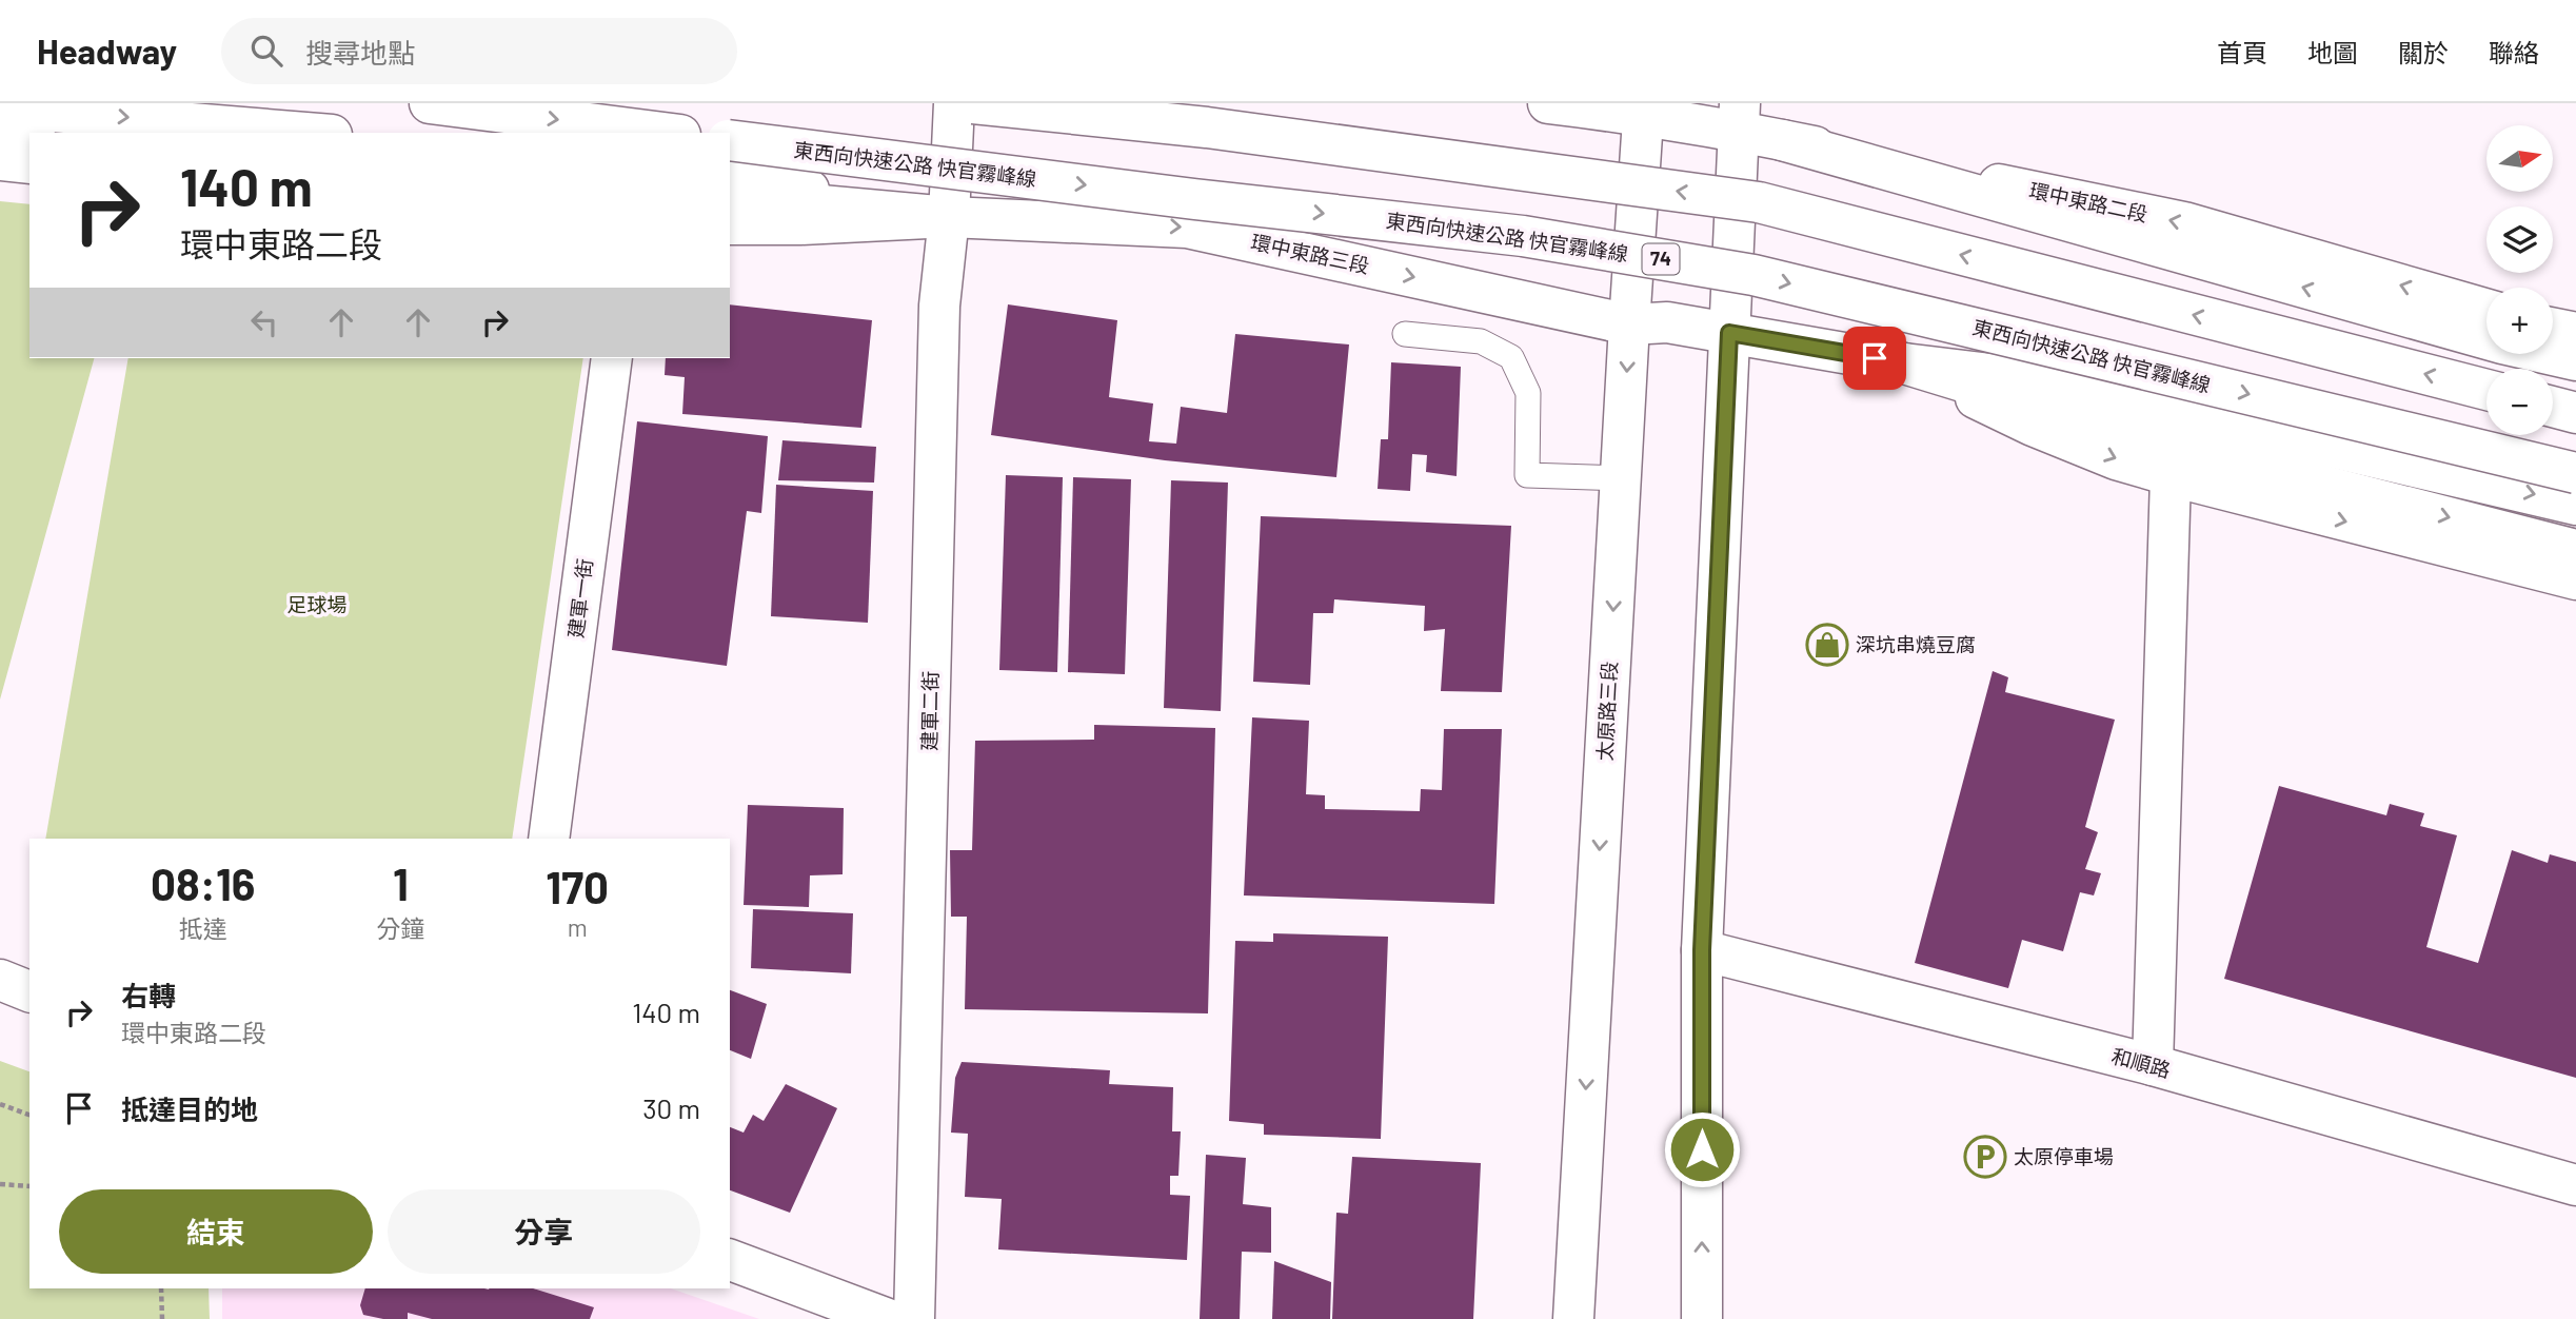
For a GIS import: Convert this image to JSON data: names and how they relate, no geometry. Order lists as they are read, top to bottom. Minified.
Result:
{"streets":{"main road":["東西向快速公路 快官霧峰線","環中東路二段","環中東路三段","74","建軍一街","建軍二街","太原路三段","和順路"]},"crossings":[["環中東路二段","太原路三段"],["環中東路三段","建軍二街"],["環中東路三段","太原路三段"]],"parks":["足球場"],"places":{"shop":["深坑串燒豆腐"],"parking":["太原停車場"]},"north":"right","page":{"header":"Headway","search":"搜尋地點","nav":["首頁","地圖","關於","聯絡"],"map_buttons":["+","−"],"turn":["140 m","環中東路二段"],"eta":["08:16","抵達","1","分鐘","170","m"],"list":[{"name":"右轉","note":"環中東路二段","value":"140 m"},{"name":"抵達目的地","value":"30 m"}],"buttons":["結束","分享"]}}
